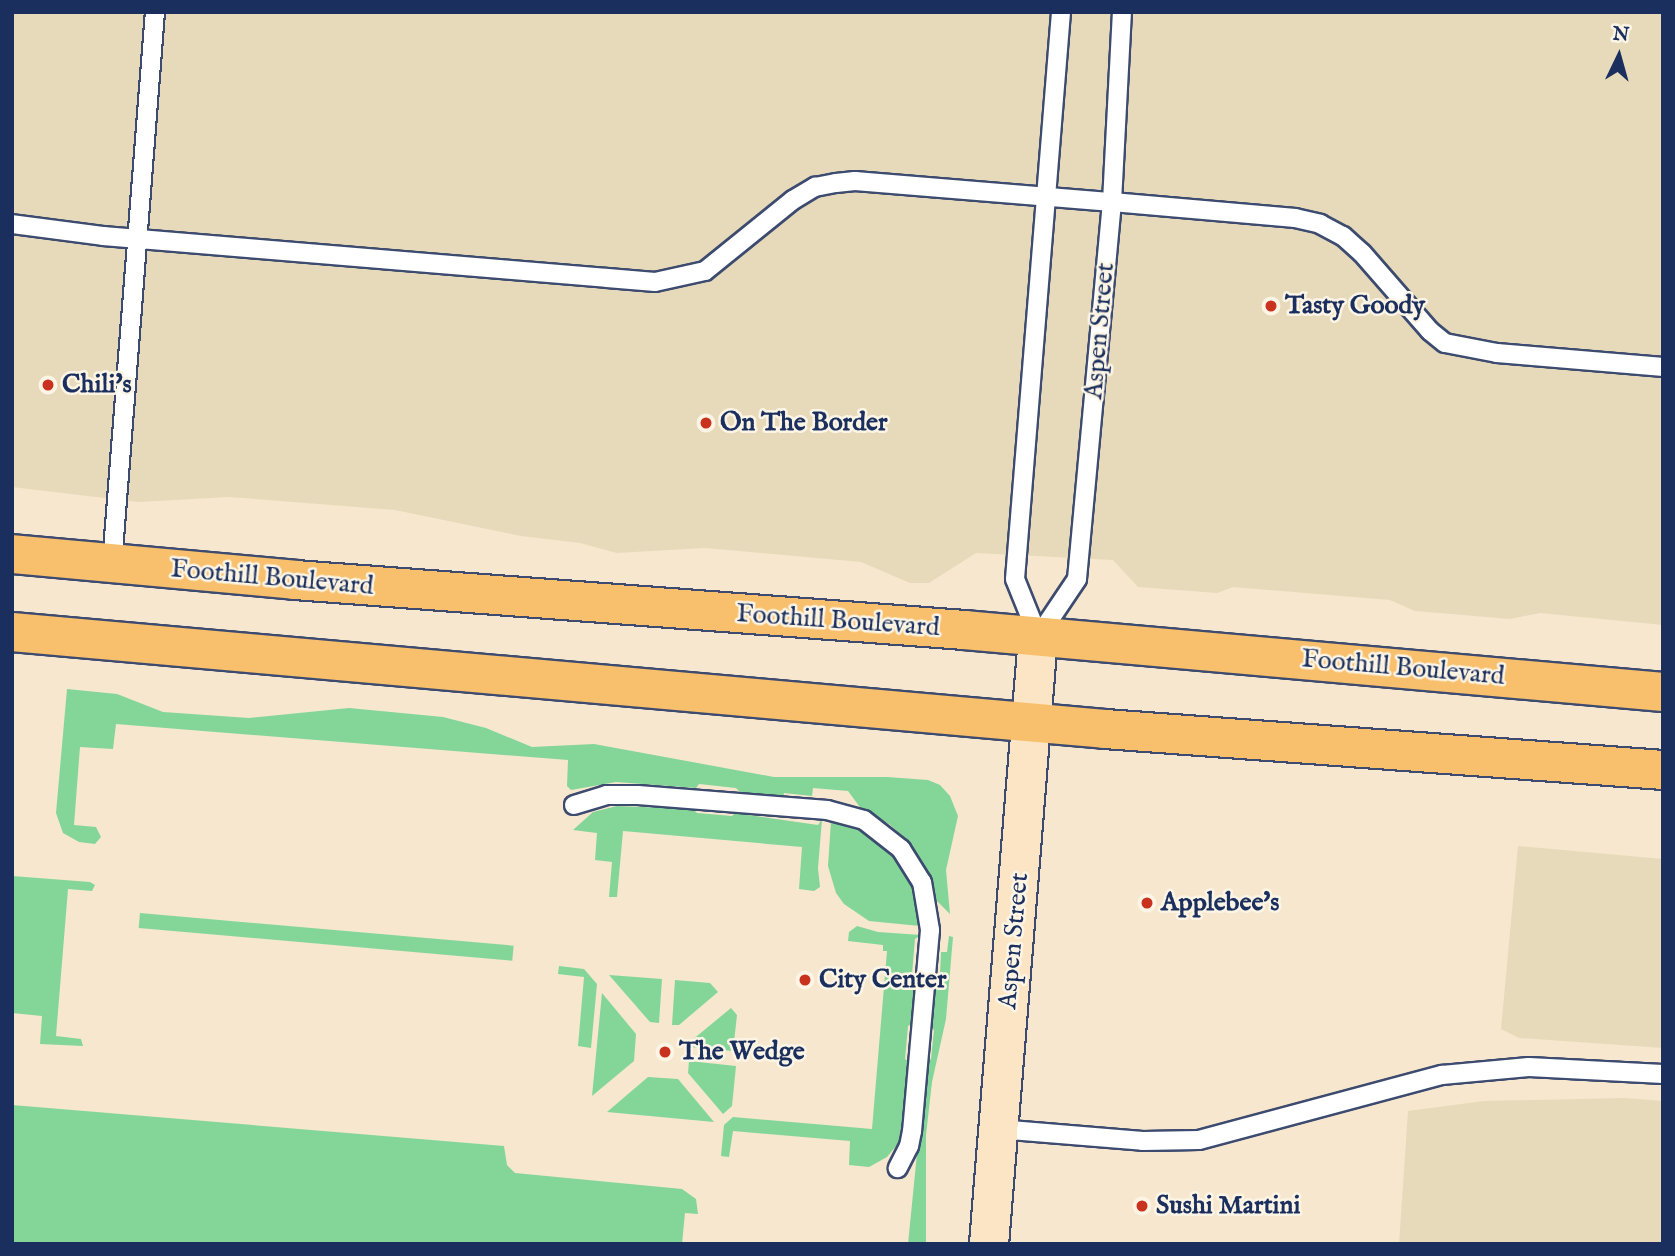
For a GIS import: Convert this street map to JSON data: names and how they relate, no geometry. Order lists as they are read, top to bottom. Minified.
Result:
{"streets":{"main road":["Foothill Boulevard"],"street":["Aspen Street"]},"crossings":[["Aspen Street","Foothill Boulevard"]],"places":["Tasty Goody","Chili's","On The Border","Applebee's","City Center","The Wedge","Sushi Martini"],"north":"top"}
